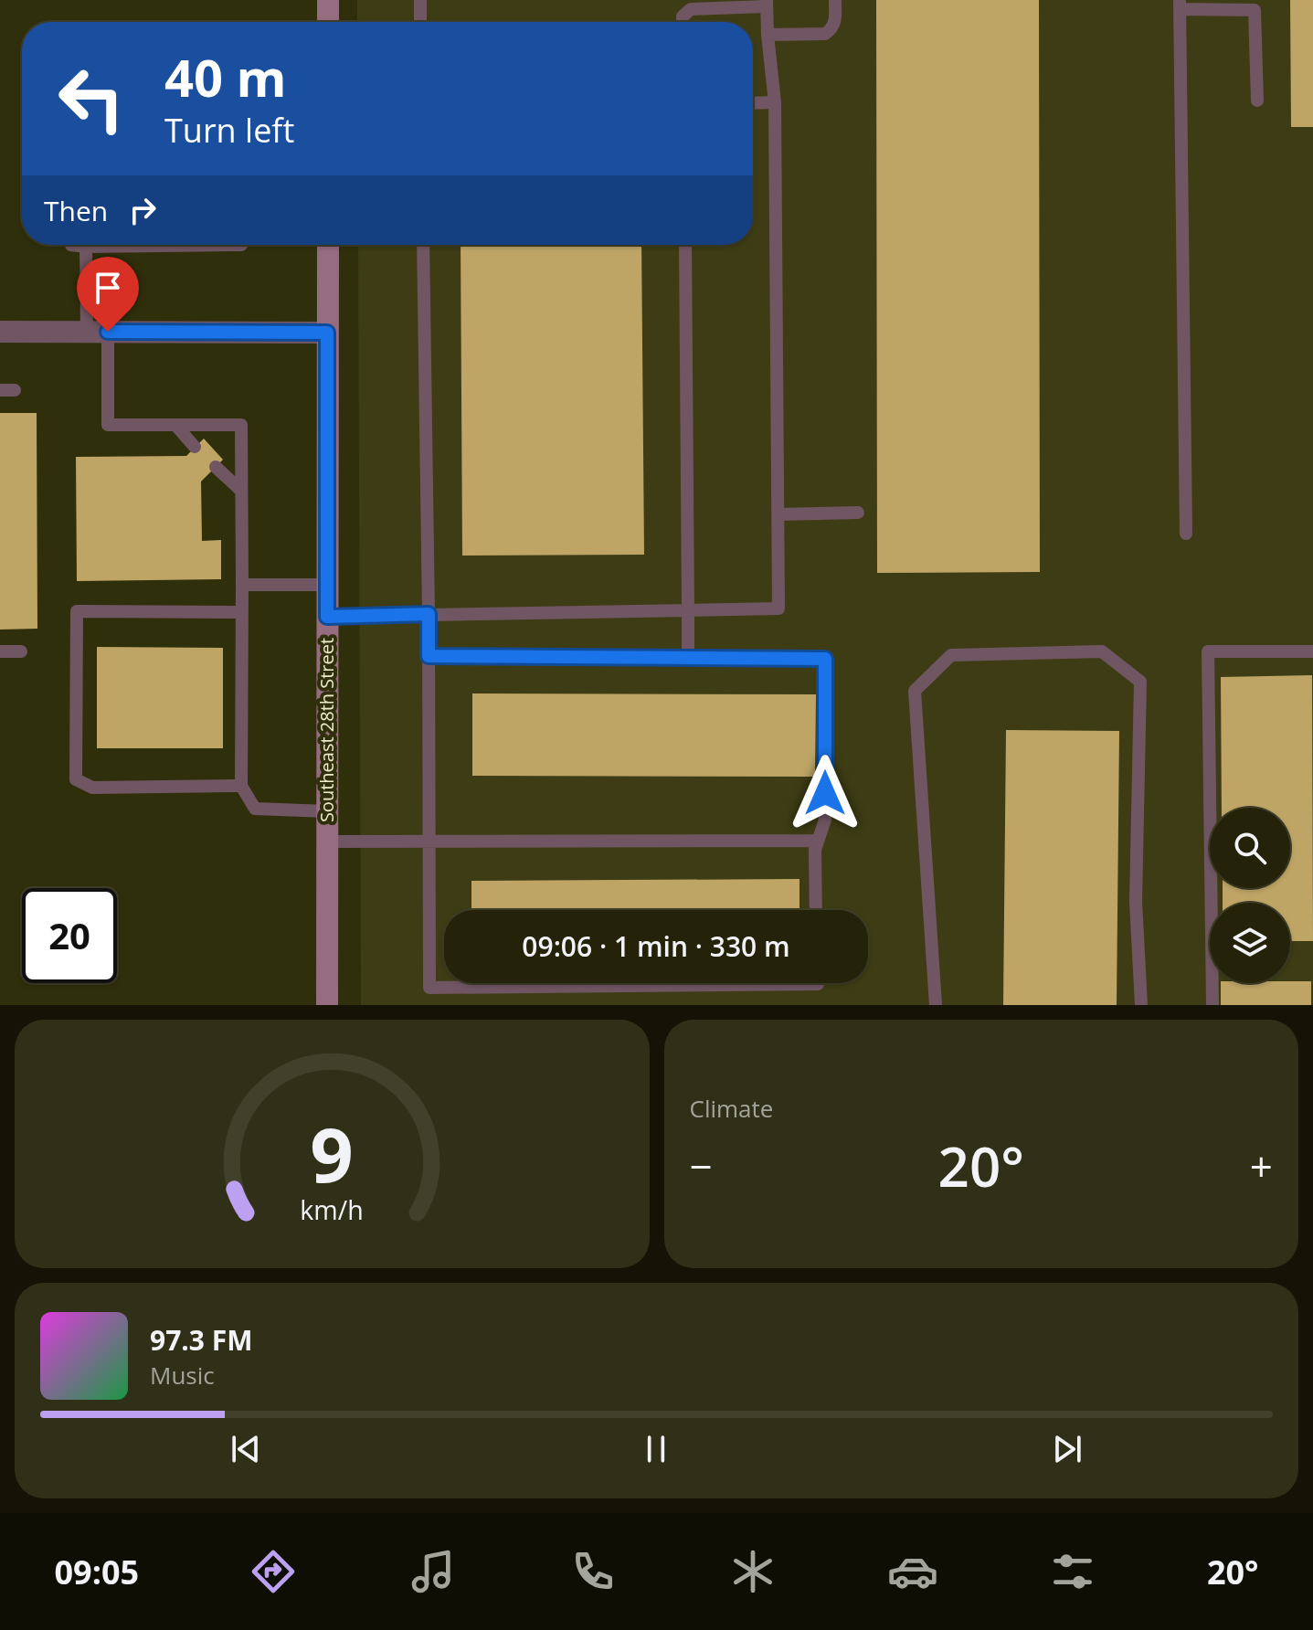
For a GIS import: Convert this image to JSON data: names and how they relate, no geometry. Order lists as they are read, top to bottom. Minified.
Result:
{"streets":{"main road":["Southeast 28th Street"]},"page":{"turn":["40 m","Turn left"],"then":"Then","limit":"20","trip":"09:06 · 1 min · 330 m","tile":"Climate","heat":["−","20°","+"],"song":["97.3 FM","Music"],"tabs":["09:05","20°"],"gauge":["9","km/h"]}}
